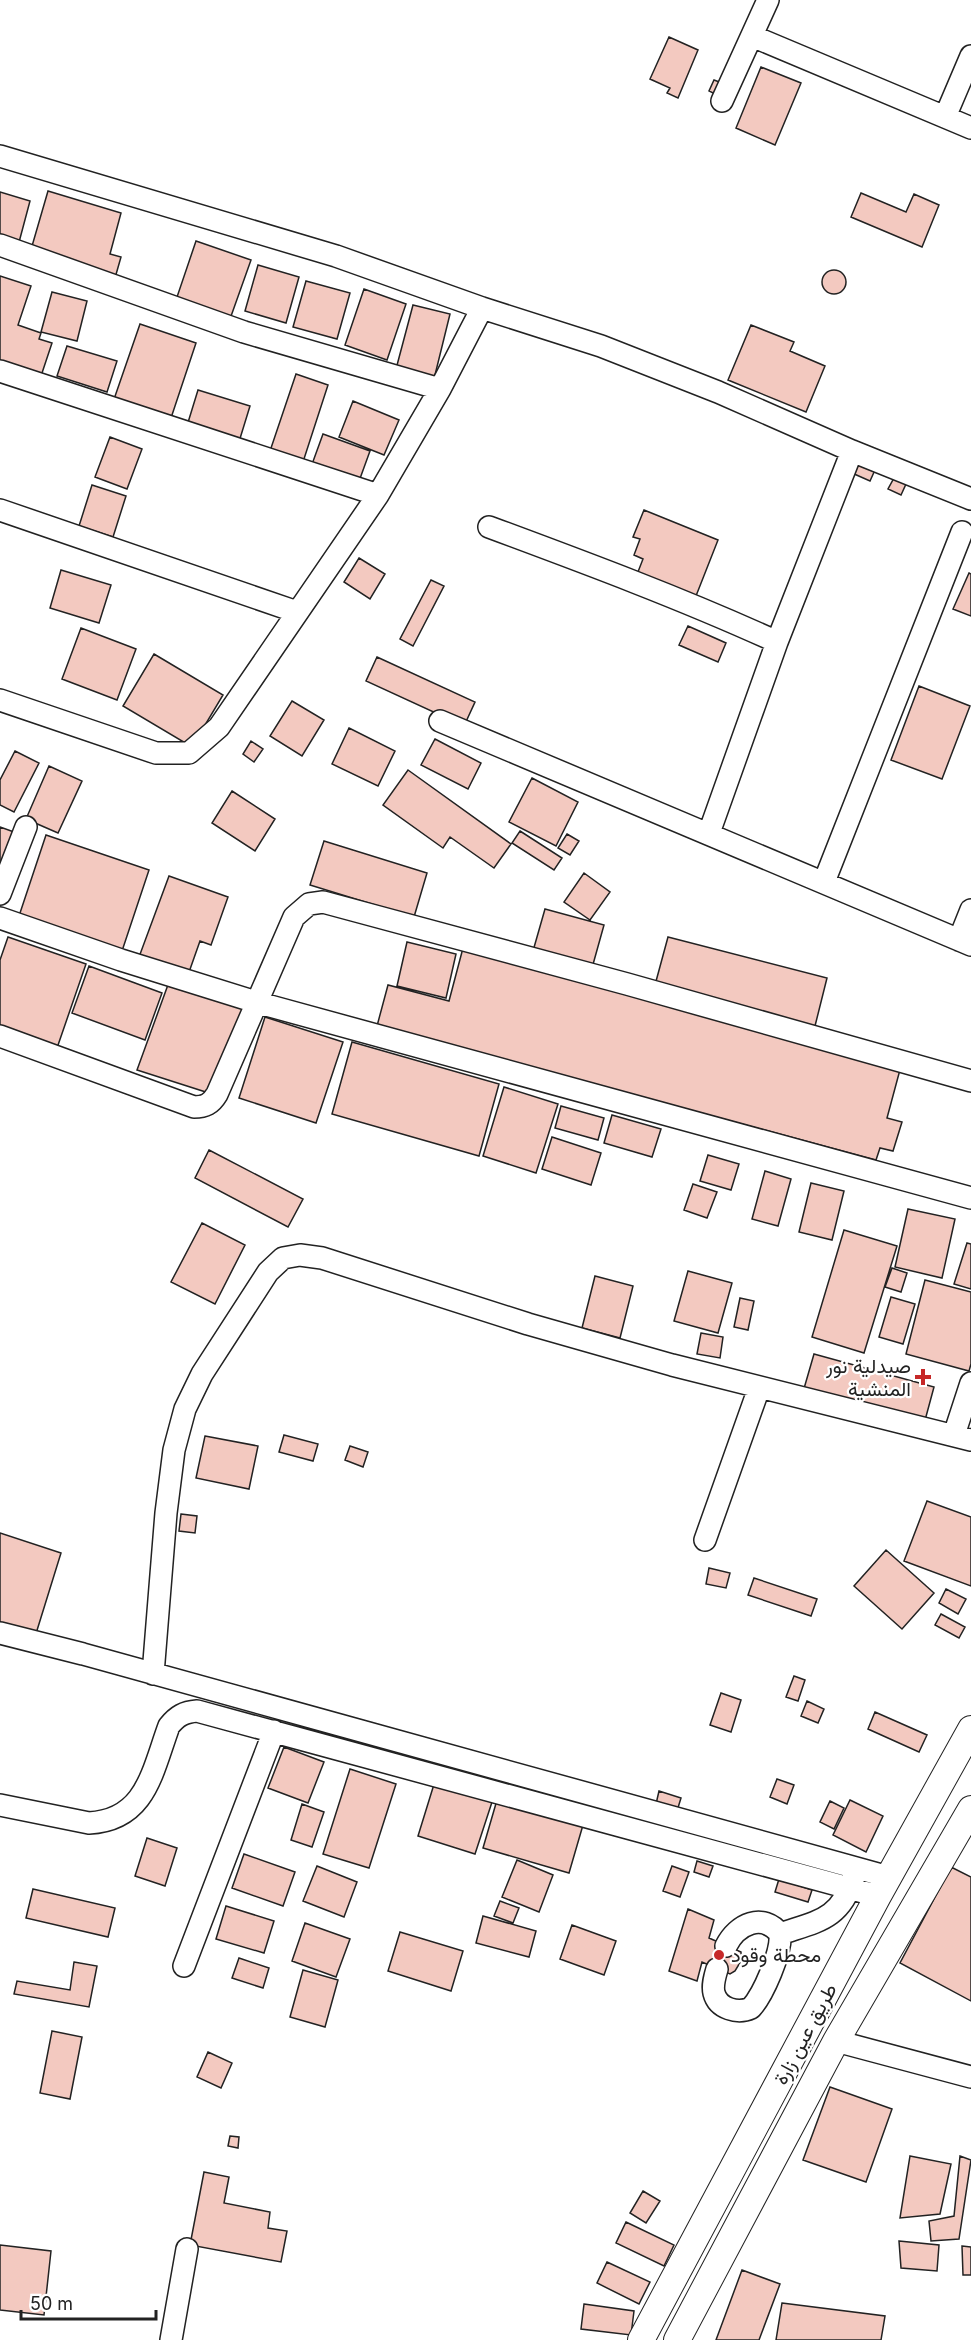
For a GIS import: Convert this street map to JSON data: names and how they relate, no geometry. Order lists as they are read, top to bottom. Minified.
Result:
{"streets":{"main road":["طريق عين زارة"]},"places":{"health":["صيدلية نور المنشية"],"other":["محطة وقود"]},"scale_bar":"50 m"}
